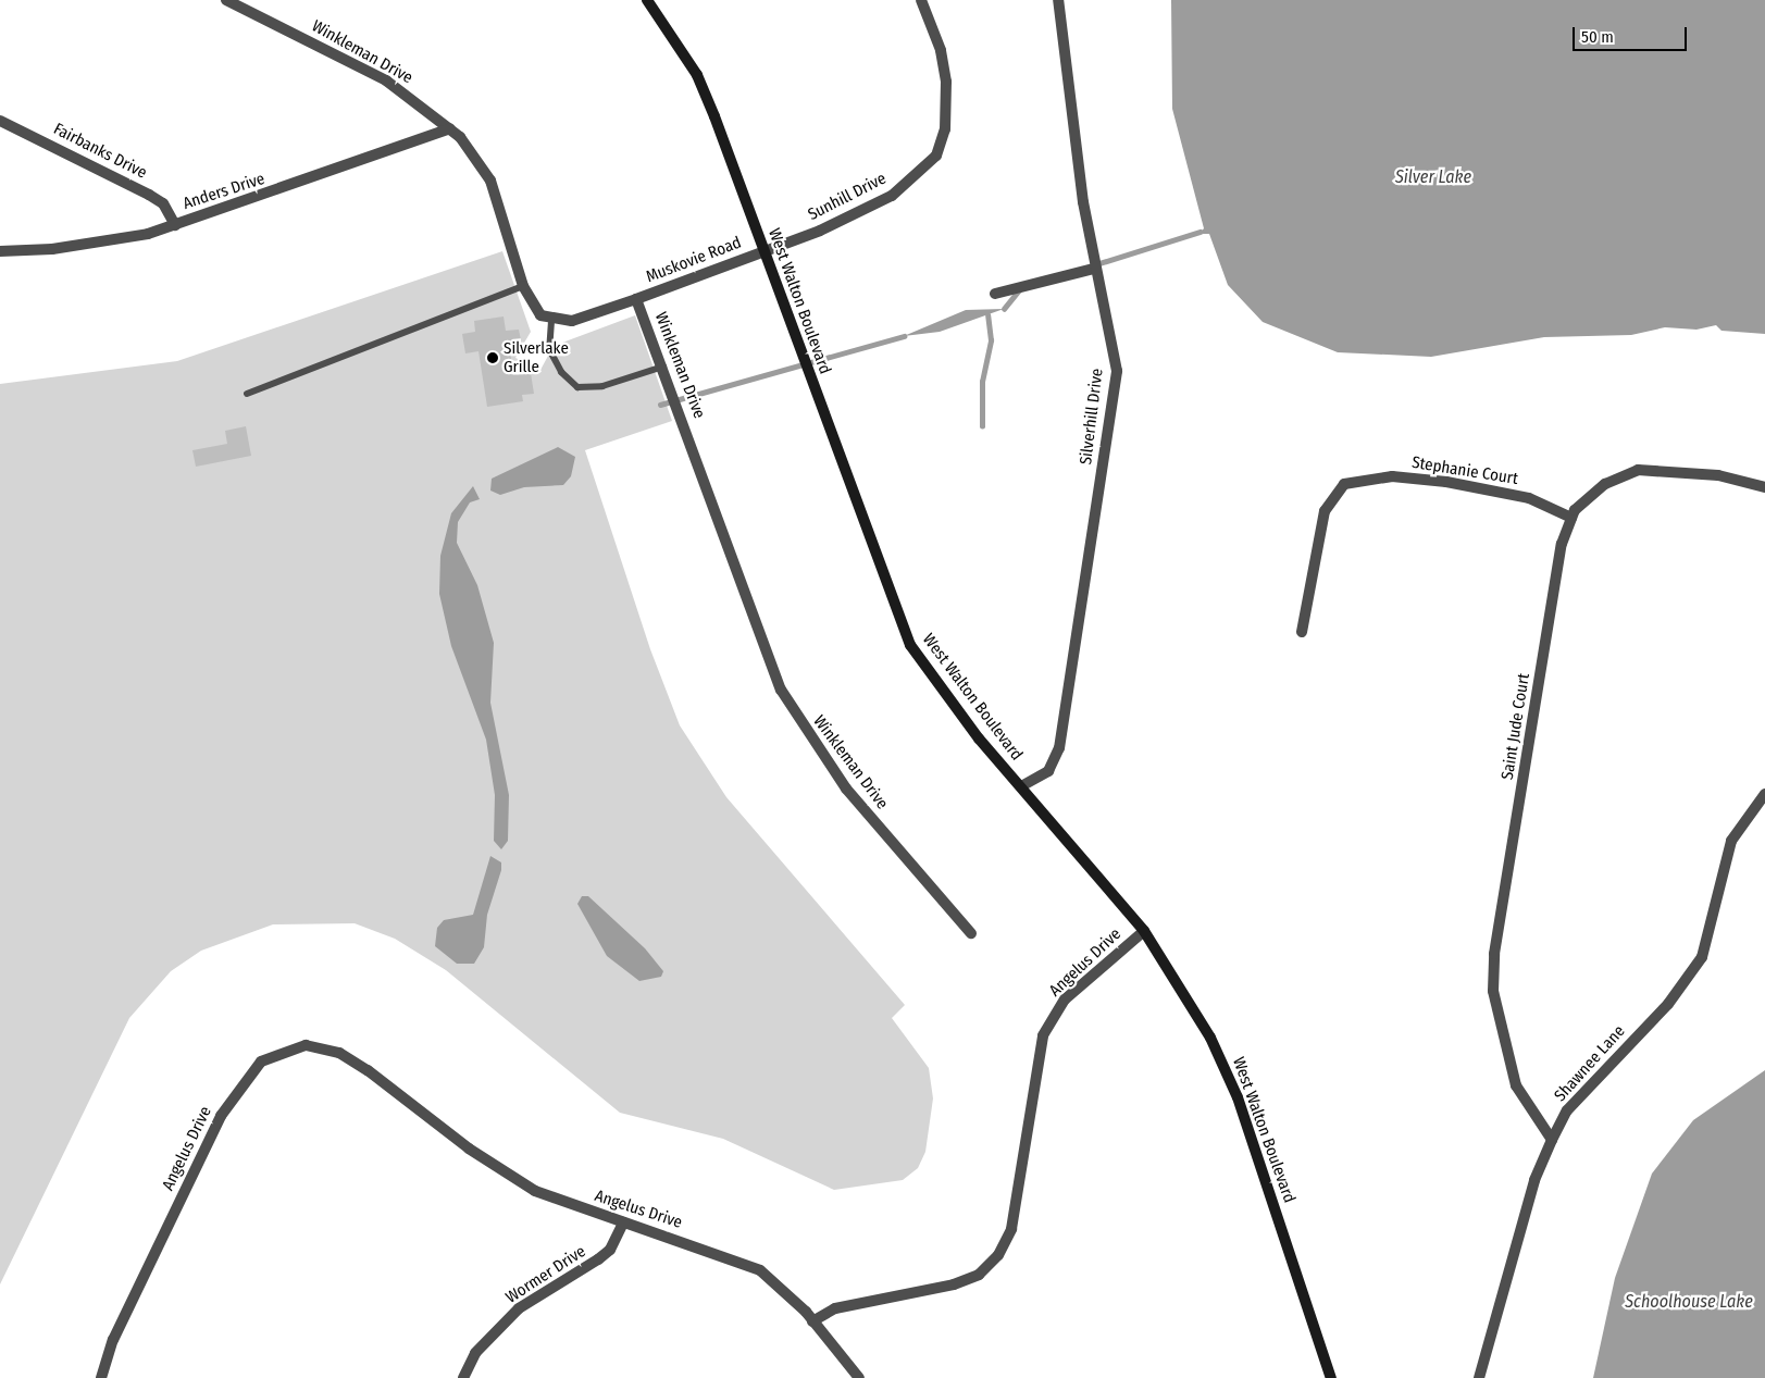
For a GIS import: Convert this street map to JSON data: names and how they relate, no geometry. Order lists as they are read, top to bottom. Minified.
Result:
{"streets":{"main road":["West Walton Boulevard"],"street":["Winkleman Drive","Fairbanks Drive","Anders Drive","Sunhill Drive","Muskovie Road","Silverhill Drive","Stephanie Court","Saint Jude Court","Angelus Drive","Shawnee Lane","Wormer Drive"]},"crossings":[["Winkleman Drive","Anders Drive"],["Winkleman Drive","Muskovie Road"],["Fairbanks Drive","Anders Drive"],["Sunhill Drive","Muskovie Road"],["Sunhill Drive","West Walton Boulevard"],["Muskovie Road","West Walton Boulevard"],["West Walton Boulevard","Silverhill Drive"],["West Walton Boulevard","Angelus Drive"],["Stephanie Court","Saint Jude Court"],["Saint Jude Court","Shawnee Lane"],["Angelus Drive","Wormer Drive"]],"water":["Silver Lake","Schoolhouse Lake"],"places":["Silverlake Grille"],"scale_bar":"50 m"}
